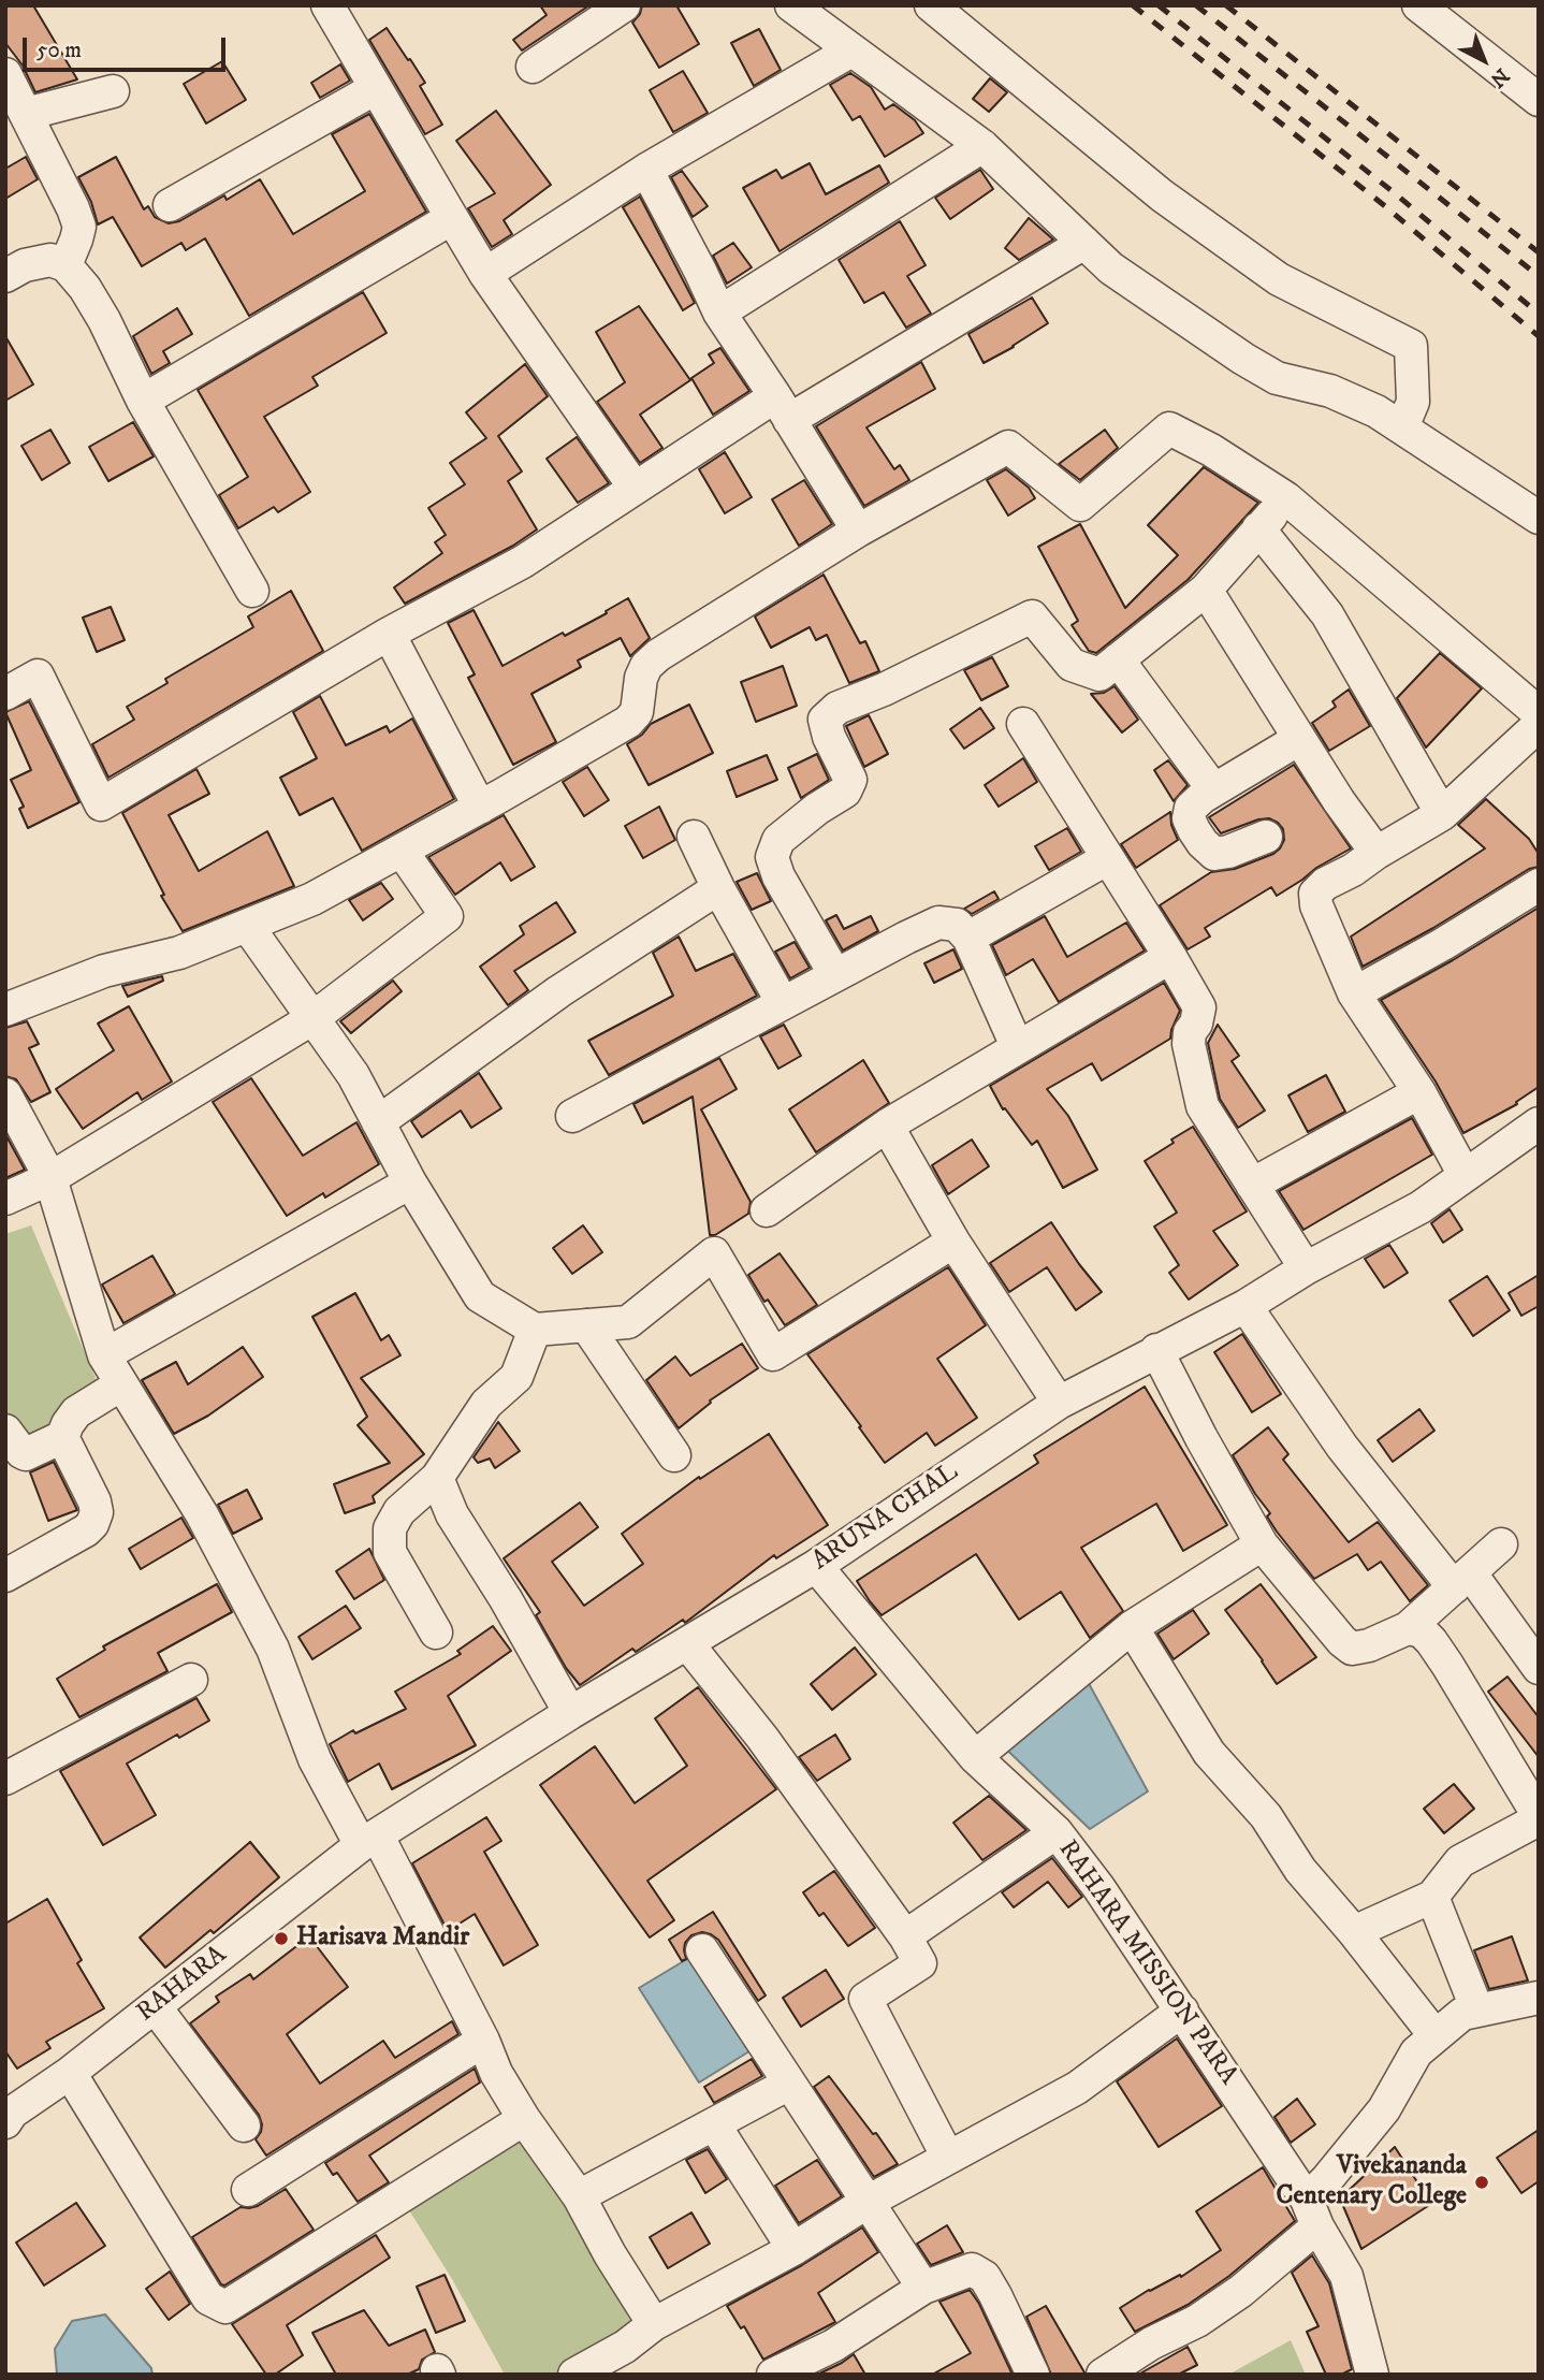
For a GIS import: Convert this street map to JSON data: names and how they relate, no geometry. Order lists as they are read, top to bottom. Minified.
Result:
{"streets":{"street":["ARUNA CHAL","RAHARA MISSION PARA","RAHARA"]},"crossings":[["ARUNA CHAL","RAHARA MISSION PARA"],["ARUNA CHAL","RAHARA"]],"places":["Harisava Mandir","Vivekananda Centenary College"],"scale_bar":"50 m","north":"bottom right"}
